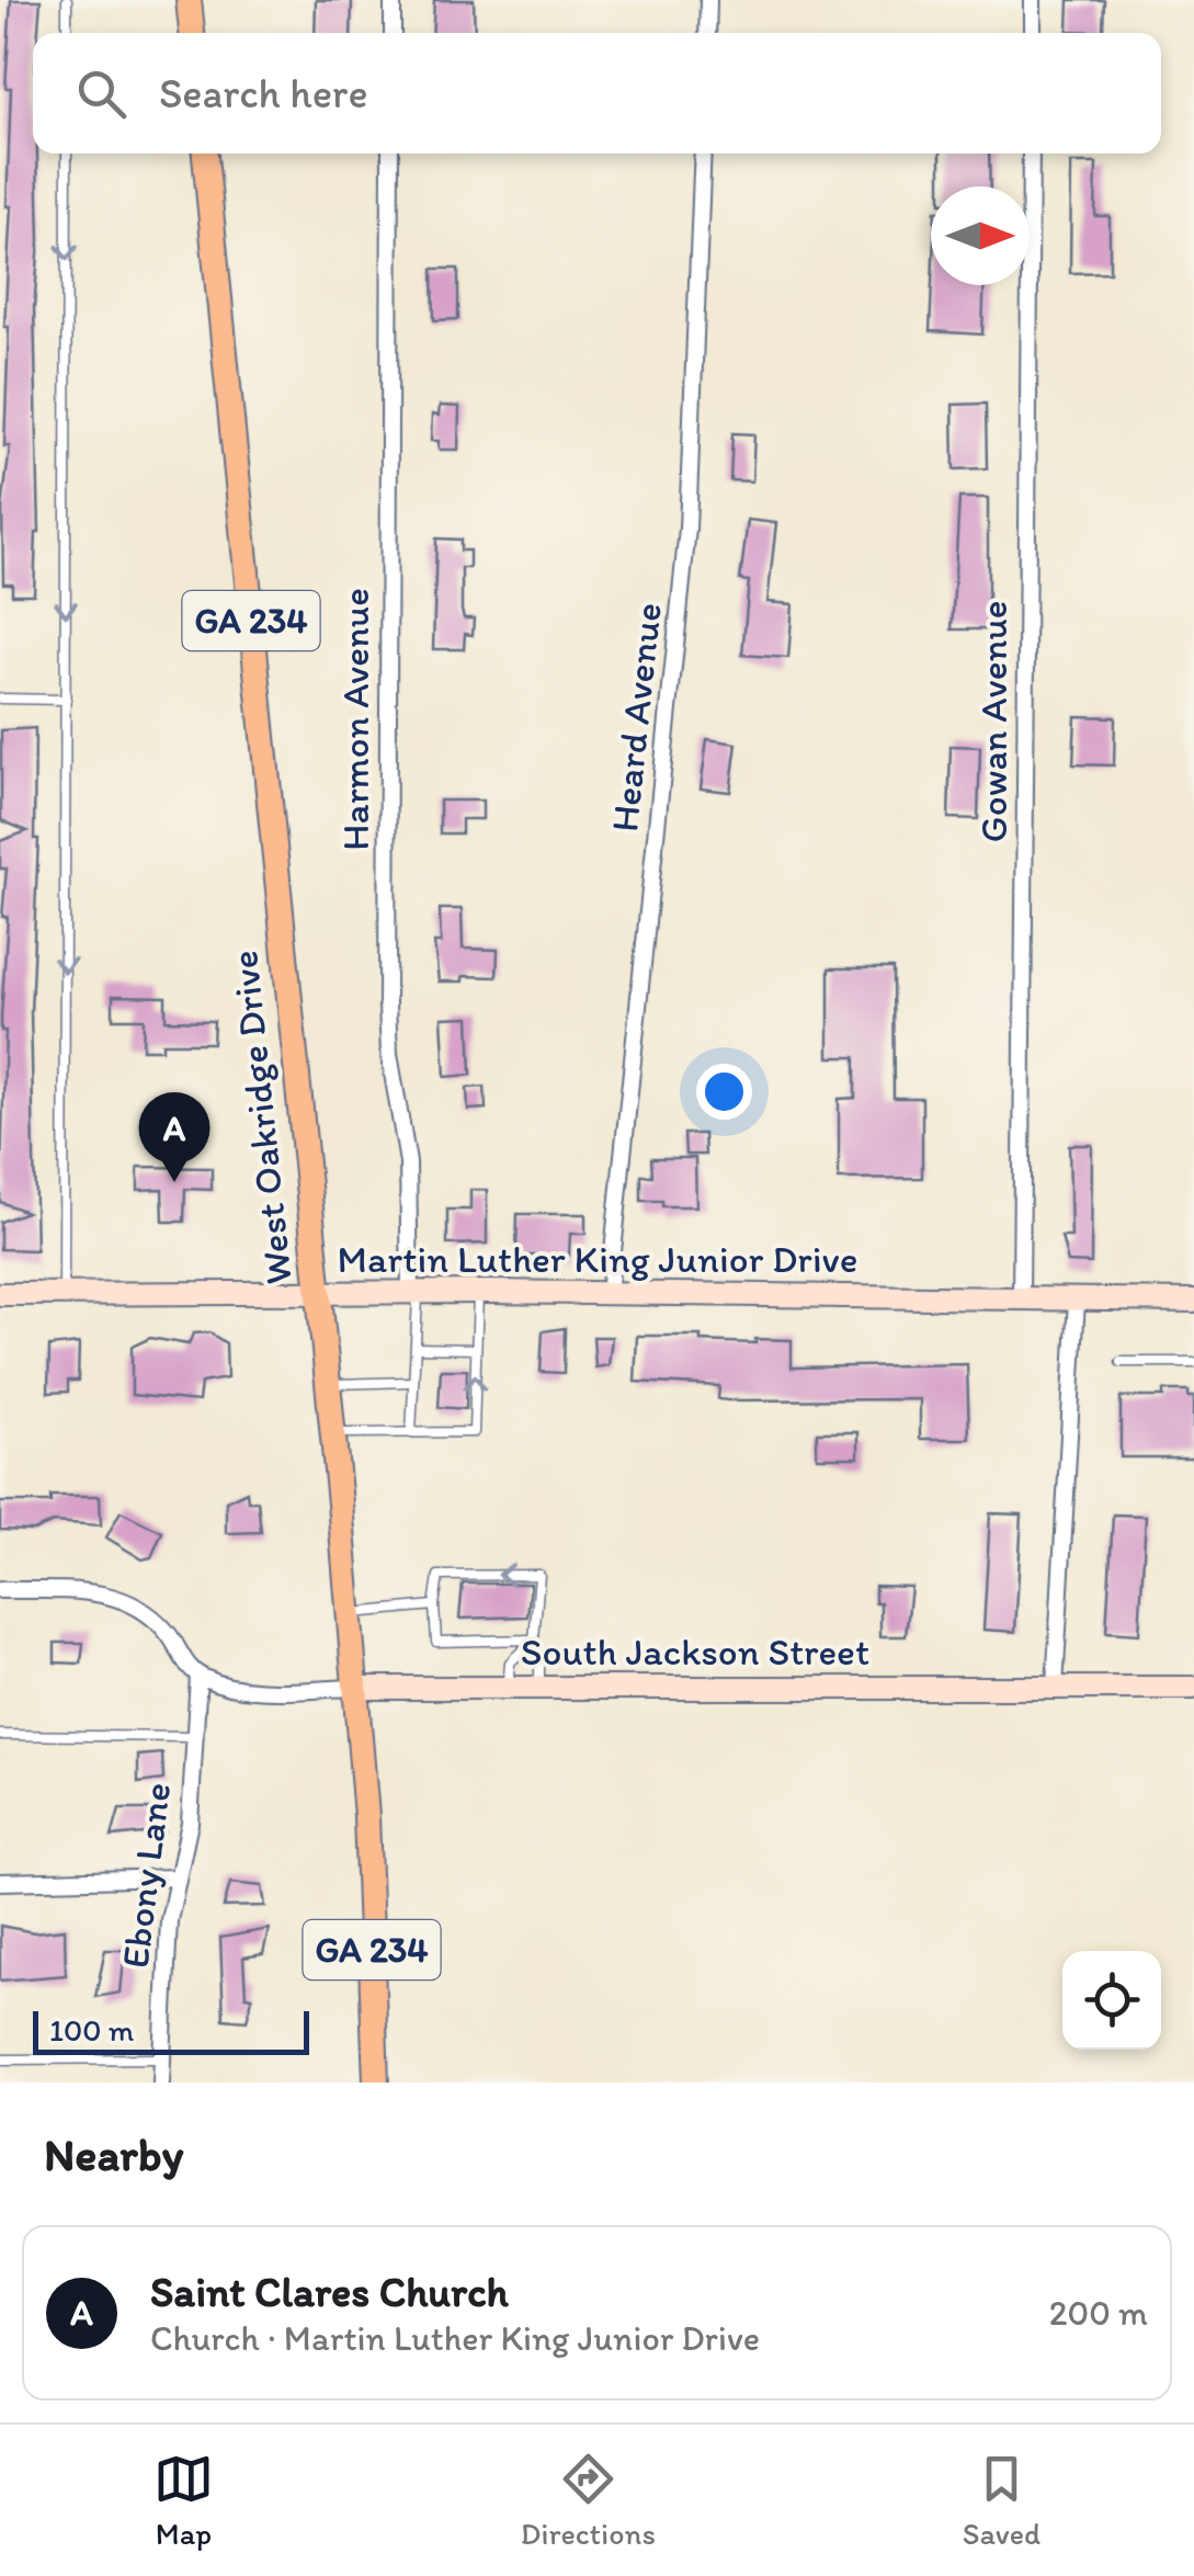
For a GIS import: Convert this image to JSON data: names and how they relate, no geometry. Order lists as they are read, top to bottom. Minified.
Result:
{"streets":{"main road":["GA 234","West Oakridge Drive"],"street":["Heard Avenue","Harmon Avenue","Gowan Avenue","Martin Luther King Junior Drive","South Jackson Street","Ebony Lane"]},"crossings":[["Heard Avenue","Martin Luther King Junior Drive"],["Harmon Avenue","Martin Luther King Junior Drive"],["Gowan Avenue","Martin Luther King Junior Drive"],["West Oakridge Drive","Martin Luther King Junior Drive"],["West Oakridge Drive","South Jackson Street"],["South Jackson Street","Ebony Lane"]],"scale_bar":"100 m","north":"right","page":{"search":"Search here","pins":"A","scale":"100 m","heading":"Nearby","list":[{"mark":"A","name":"Saint Clares Church","note":"Church · Martin Luther King Junior Drive","value":"200 m"}],"nav":["Map","Directions","Saved"]}}
